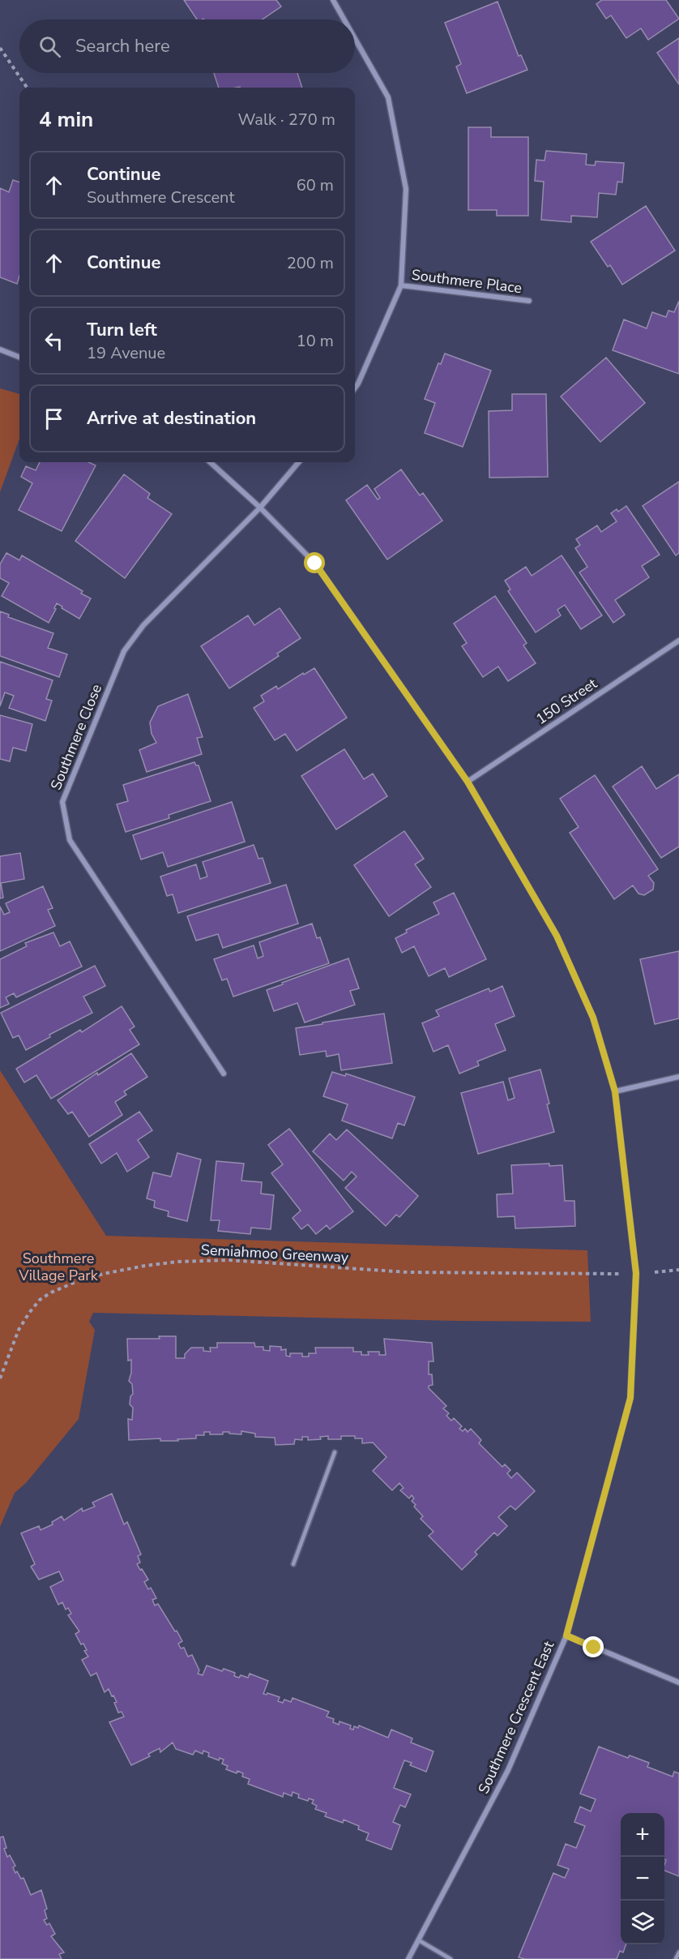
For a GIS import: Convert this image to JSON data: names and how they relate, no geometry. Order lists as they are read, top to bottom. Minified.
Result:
{"streets":{"street":["Southmere Place","150 Street","Southmere Close","Southmere Crescent East"],"path":["Semiahmoo Greenway"]},"crossings":[["150 Street","Southmere Crescent East"],["Southmere Close","Southmere Crescent East"]],"parks":["Southmere Village Park"],"page":{"search":"Search here","heading":["4 min","Walk · 270 m"],"list":[["Continue","Southmere Crescent","60 m"],["Continue","200 m"],["Turn left","19 Avenue","10 m"],"Arrive at destination"],"map_buttons":["+","−"]}}
